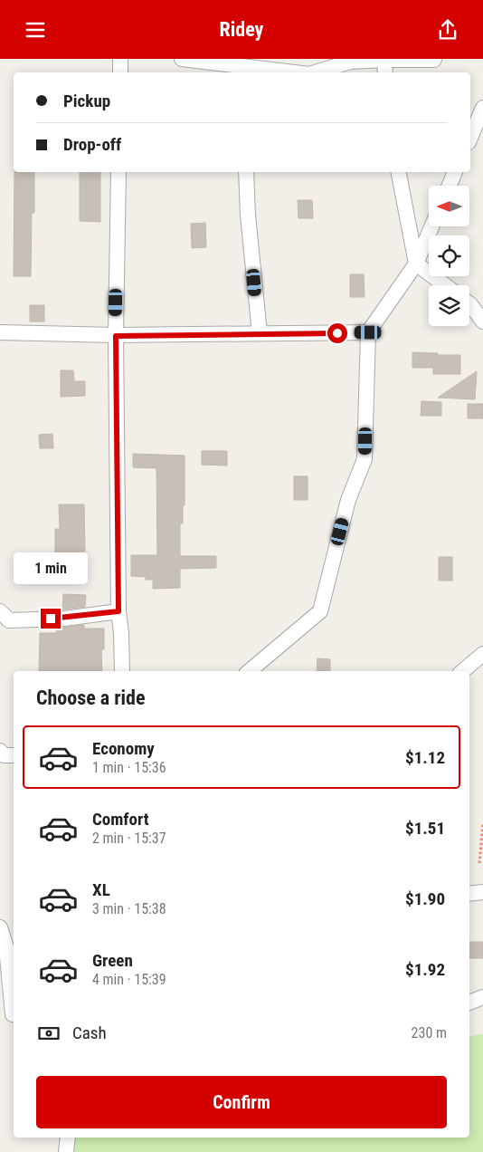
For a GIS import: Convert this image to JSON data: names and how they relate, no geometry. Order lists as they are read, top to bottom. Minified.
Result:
{"north":"left","page":{"header":"Ridey","banner":["Pickup","Drop-off"],"bubble":"1 min","heading":"Choose a ride","list":[{"name":"Economy","note":"1 min · 15:36","value":"$1.12"},{"name":"Comfort","note":"2 min · 15:37","value":"$1.51"},{"name":"XL","note":"3 min · 15:38","value":"$1.90"},{"name":"Green","note":"4 min · 15:39","value":"$1.92"}],"pay":["Cash","230 m"],"buttons":"Confirm"}}
